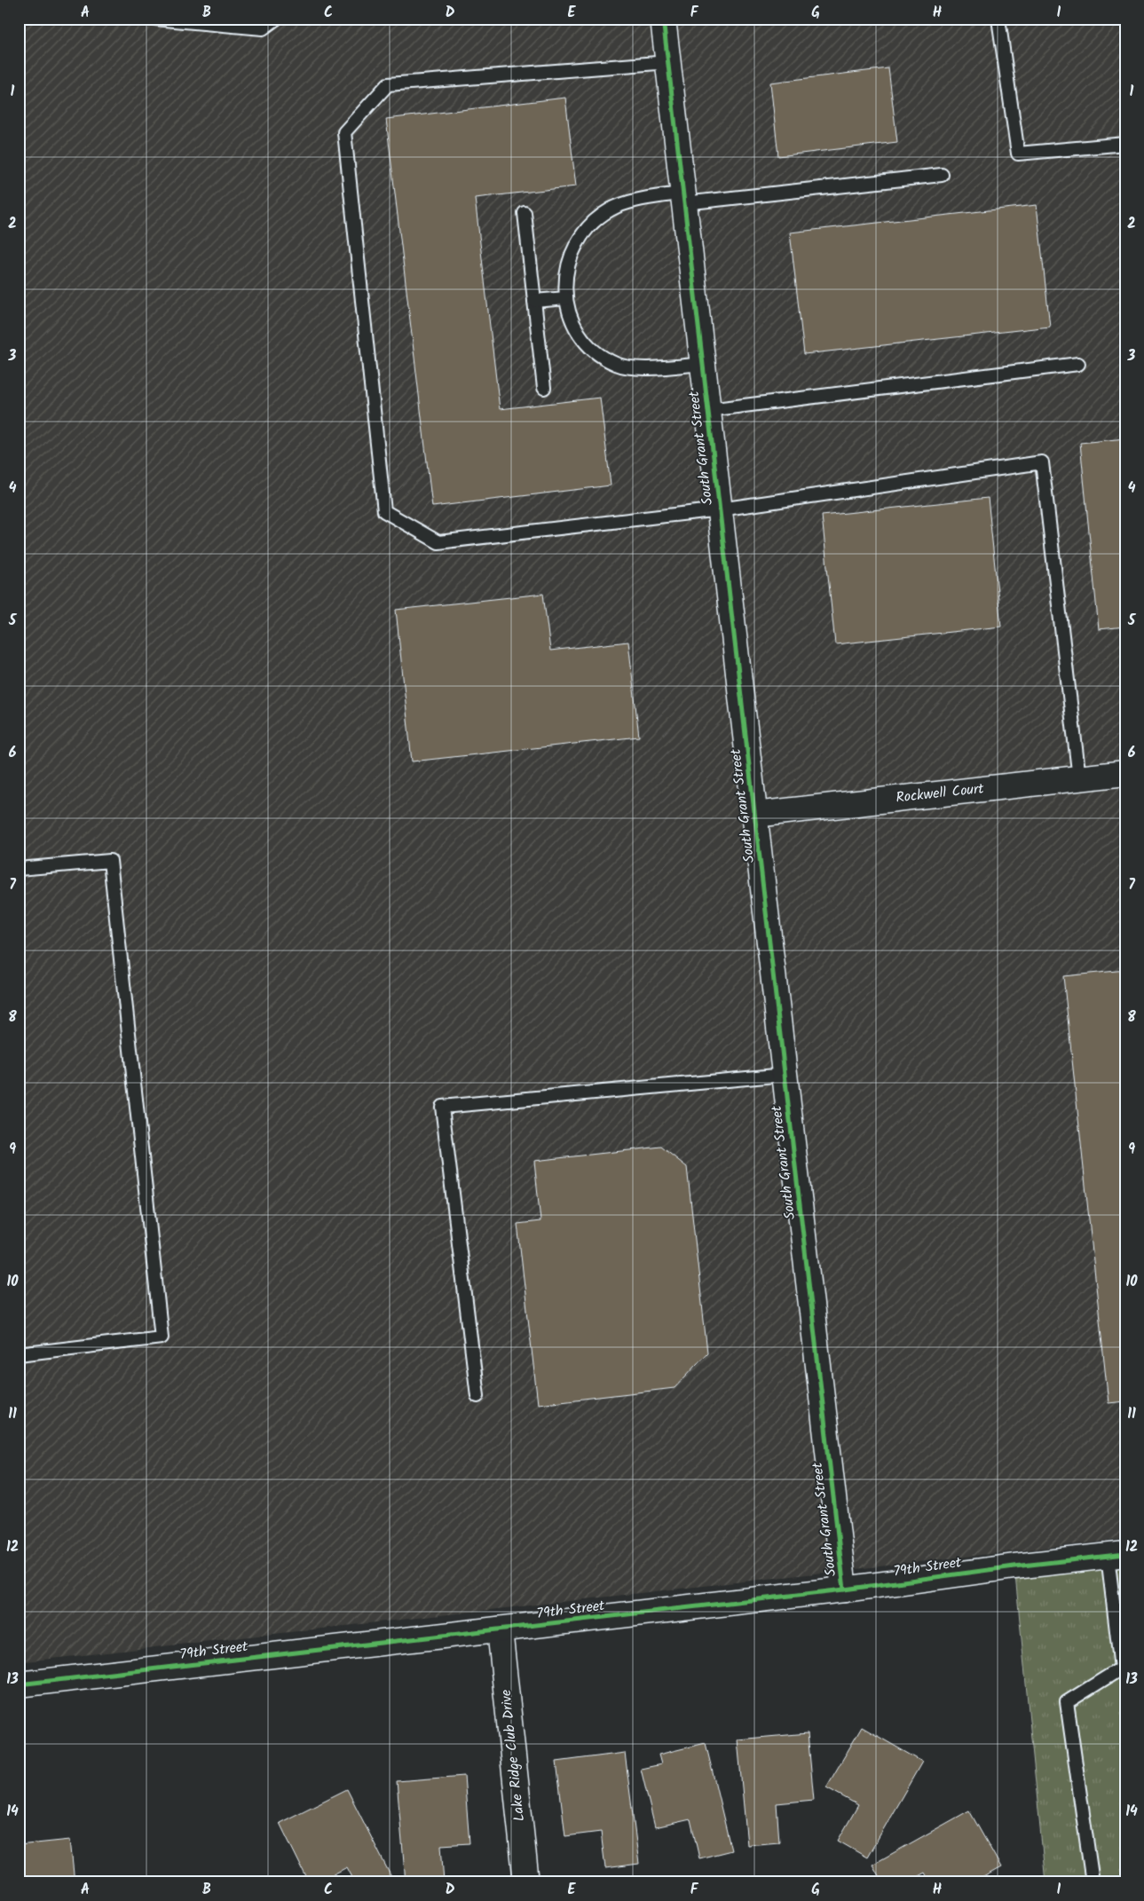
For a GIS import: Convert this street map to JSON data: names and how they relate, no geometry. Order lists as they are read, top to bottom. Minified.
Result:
{"streets":{"street":["South Grant Street","Rockwell Court","79th Street","Lake Ridge Club Drive"]},"crossings":[["South Grant Street","Rockwell Court"],["South Grant Street","79th Street"],["79th Street","Lake Ridge Club Drive"]],"grid":{"columns":["A","B","C","D","E","F","G","H","I"],"rows":["1","2","3","4","5","6","7","8","9","10","11","12","13","14"]}}
